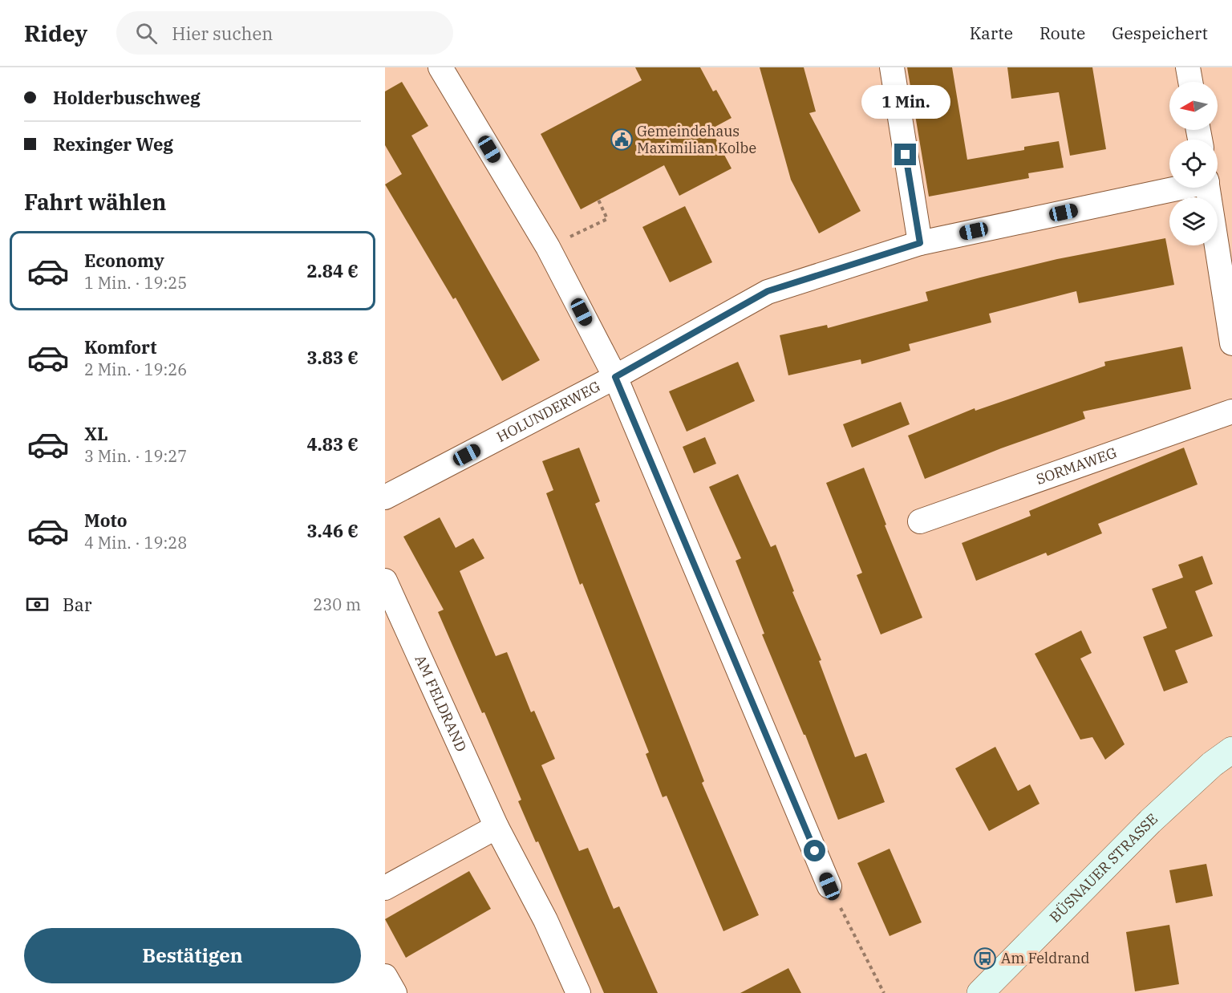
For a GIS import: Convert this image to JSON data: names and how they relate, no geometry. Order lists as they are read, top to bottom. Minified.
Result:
{"streets":{"street":["HOLUNDERWEG","SORMAWEG","AM FELDRAND","BÜSNAUER STRASSE"]},"places":{"public building":["Gemeindehaus Maximilian Kolbe"],"bus stop":["Am Feldrand"]},"north":"left","page":{"header":"Ridey","search":"Hier suchen","nav":["Karte","Route","Gespeichert"],"banner":["Holderbuschweg","Rexinger Weg"],"bubble":"1 Min.","heading":"Fahrt wählen","list":[{"name":"Economy","note":"1 Min. · 19:25","value":"2.84 €"},{"name":"Komfort","note":"2 Min. · 19:26","value":"3.83 €"},{"name":"XL","note":"3 Min. · 19:27","value":"4.83 €"},{"name":"Moto","note":"4 Min. · 19:28","value":"3.46 €"}],"pay":["Bar","230 m"],"buttons":"Bestätigen"}}
